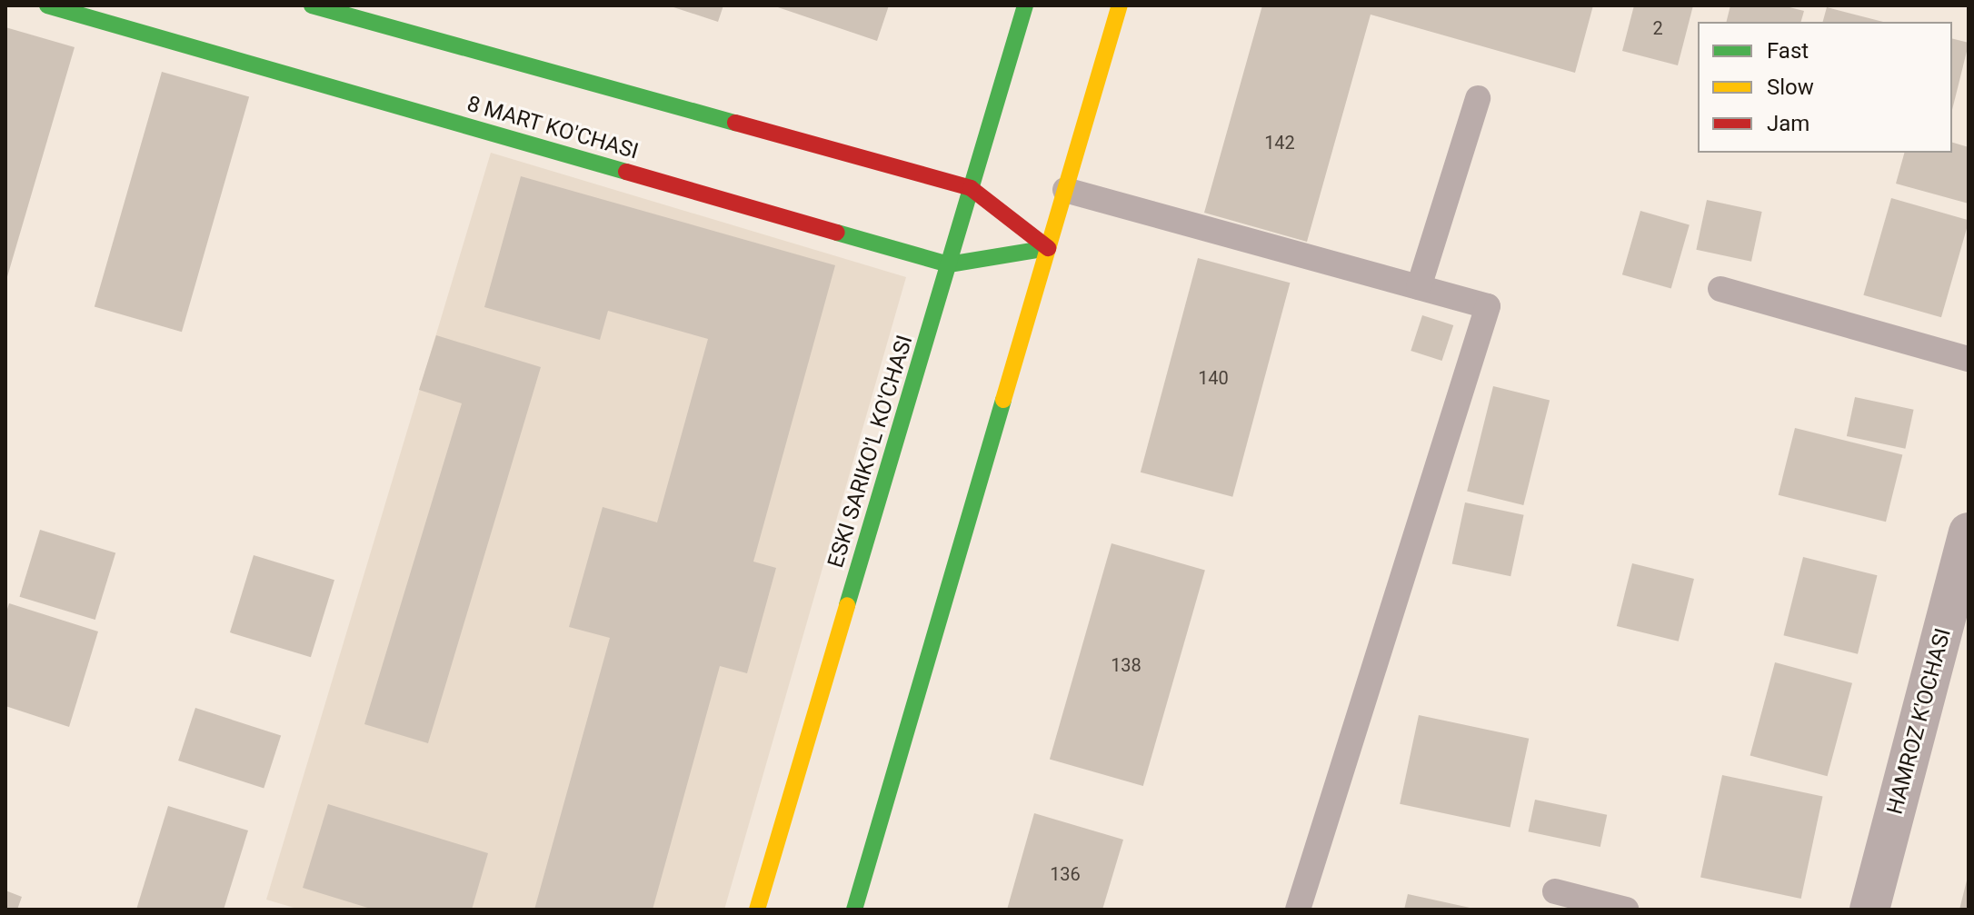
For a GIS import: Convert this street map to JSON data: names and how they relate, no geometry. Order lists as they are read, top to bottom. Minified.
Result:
{"streets":{"main road":["8 MART KO'CHASI","ESKI SARIKO'L KO'CHASI"],"street":["HAMROZ K'OCHASI"]},"crossings":[["8 MART KO'CHASI","ESKI SARIKO'L KO'CHASI"]],"house_numbers":["2","142","140","138","136"],"legend":["Fast","Slow","Jam"]}
